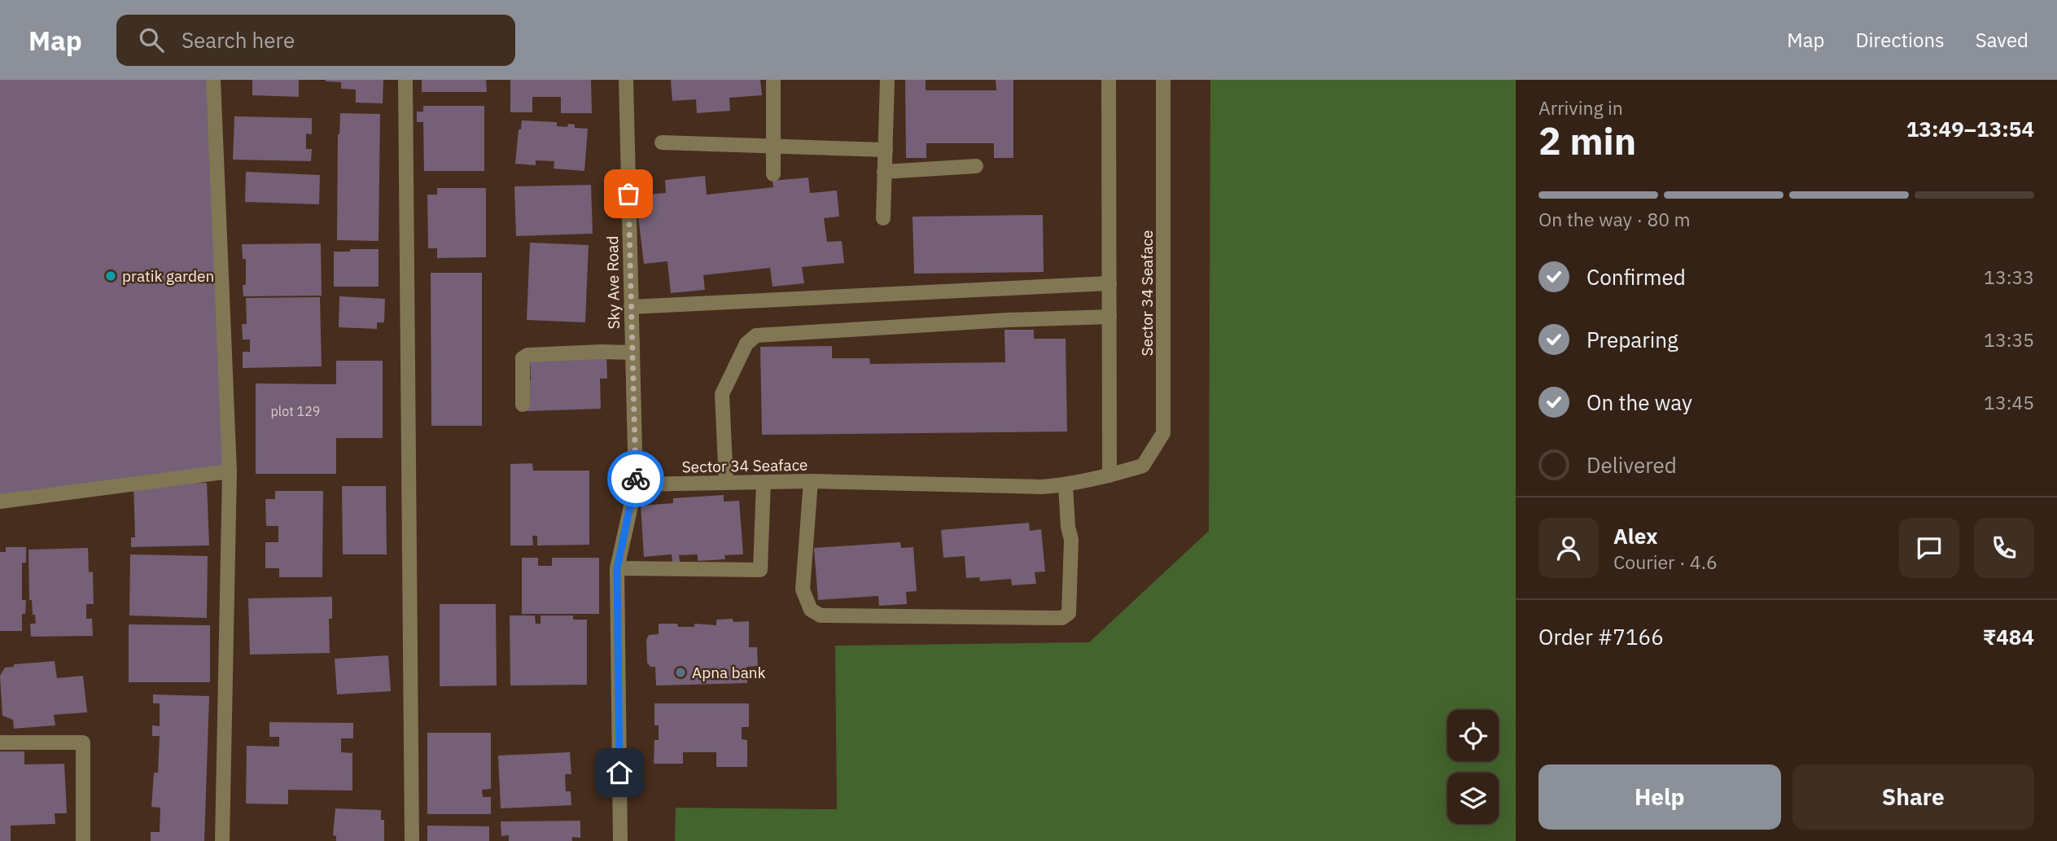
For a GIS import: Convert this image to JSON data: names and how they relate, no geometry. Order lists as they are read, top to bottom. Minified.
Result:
{"streets":{"street":["Sky Ave Road","Sector 34 Seaface"]},"crossings":[["Sky Ave Road","Sector 34 Seaface"]],"places":["pratik garden","Apna bank"],"house_numbers":["plot 129"],"page":{"header":"Map","search":"Search here","nav":["Map","Directions","Saved"],"heading":["2 min","Arriving in","13:49–13:54"],"panel":["Alex","Courier · 4.6","Order #7166","₹484"],"bar":"On the way · 80 m","list":[["Confirmed","13:33"],["Preparing","13:35"],["On the way","13:45"],"Delivered"],"buttons":["Help","Share"]}}
